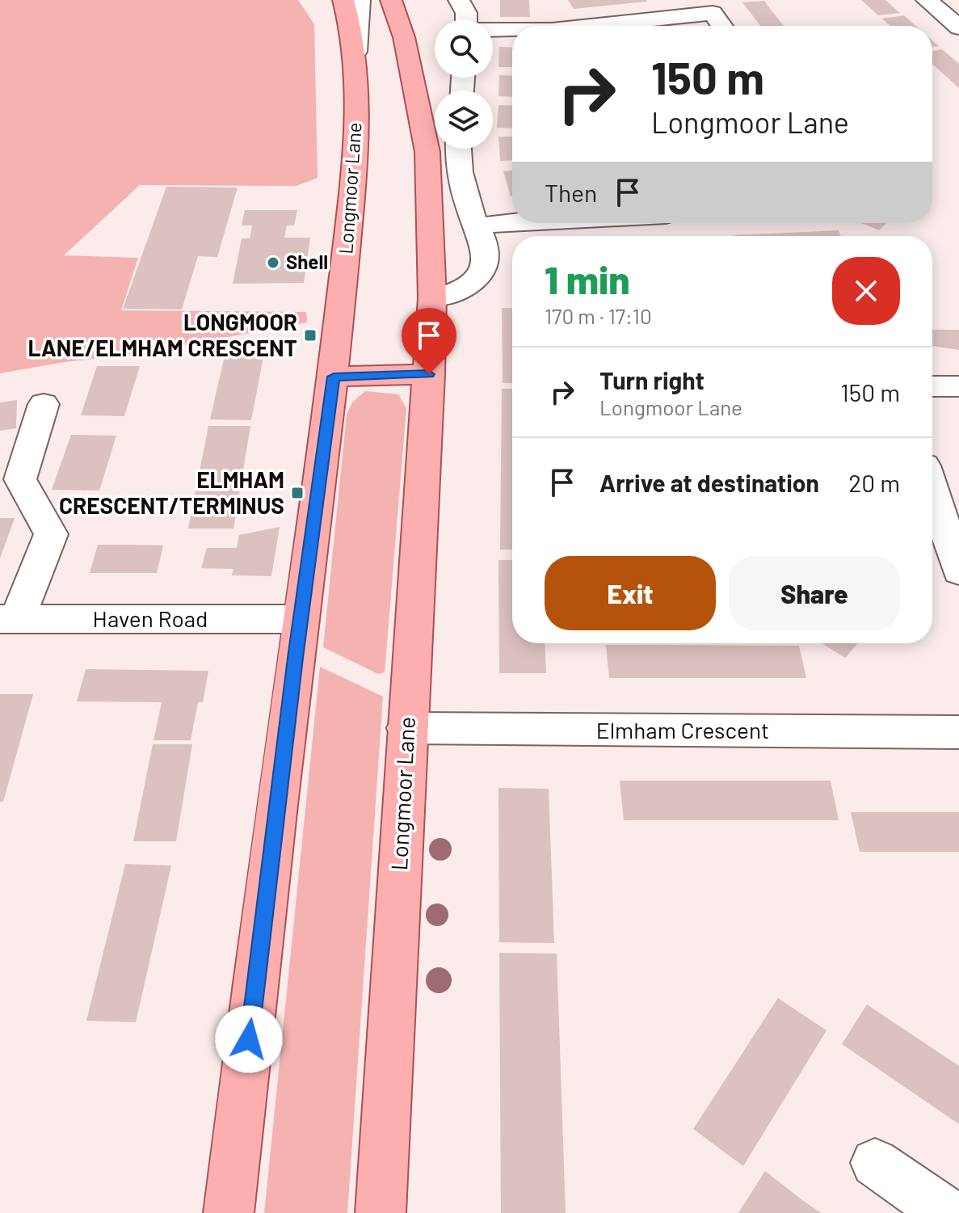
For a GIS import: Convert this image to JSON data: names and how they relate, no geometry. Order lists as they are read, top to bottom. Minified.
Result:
{"streets":{"main road":["Longmoor Lane"],"street":["Haven Road","Elmham Crescent"]},"crossings":[["Longmoor Lane","Haven Road"],["Longmoor Lane","Elmham Crescent"]],"places":{"other":["Shell"],"transit":["LONGMOOR LANE/ELMHAM CRESCENT","ELMHAM CRESCENT/TERMINUS"]},"page":{"turn":["150 m","Longmoor Lane"],"then":"Then","heading":["1 min","170 m · 17:10"],"list":[{"name":"Turn right","note":"Longmoor Lane","value":"150 m"},{"name":"Arrive at destination","value":"20 m"}],"buttons":["Exit","Share"]}}
